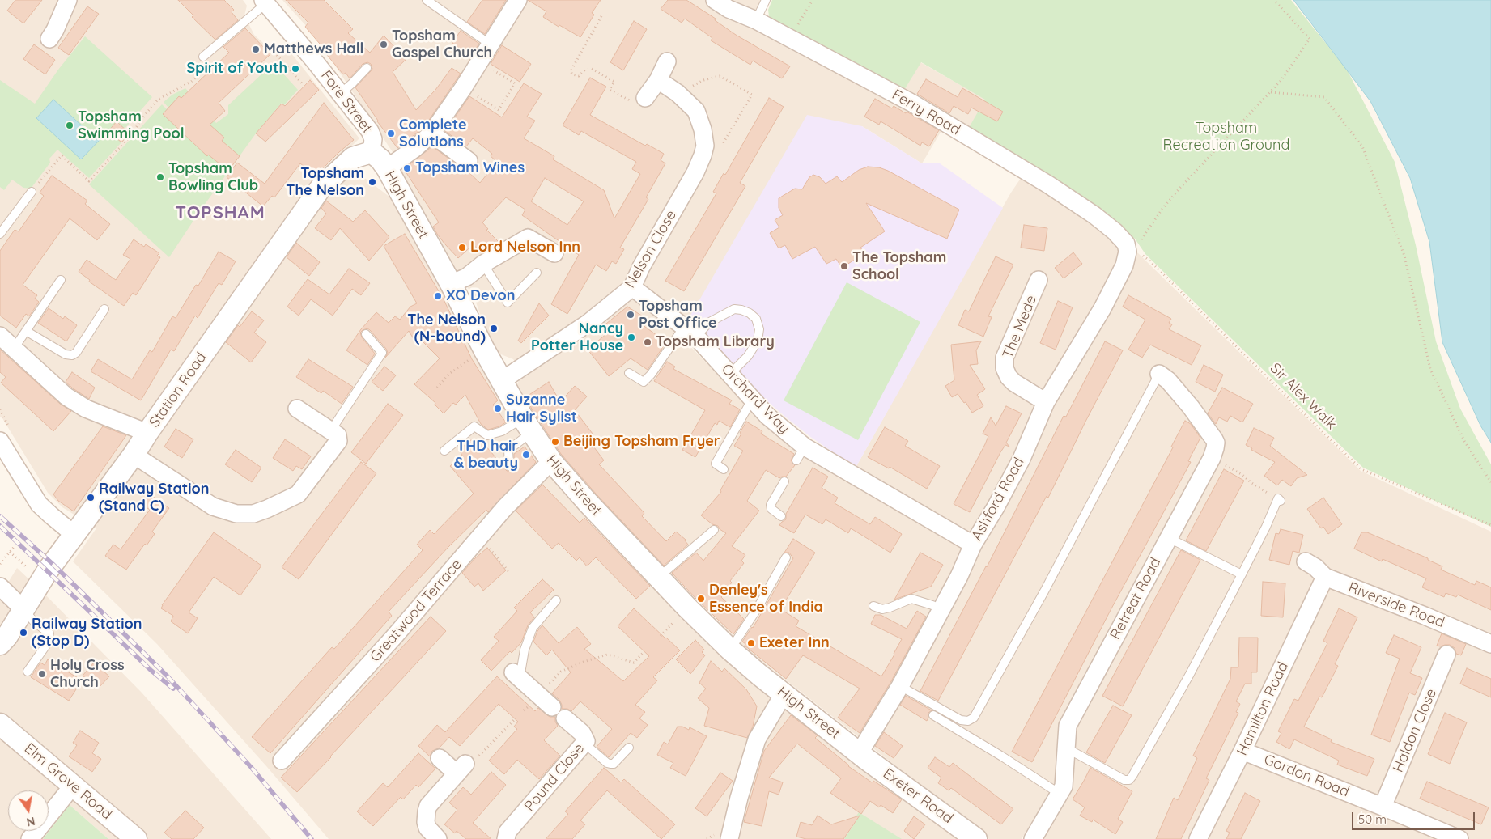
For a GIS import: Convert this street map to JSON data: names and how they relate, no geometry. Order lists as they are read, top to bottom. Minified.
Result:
{"streets":{"street":["Fore Street","Ferry Road","High Street","Nelson Close","The Mede","Station Road","Orchard Way","Ashford Road","Retreat Road","Riverside Road","Greatwood Terrace","Hamilton Road","Haldon Close","Gordon Road","Pound Close","Elm Grove Road","Exeter Road"],"path":["Sir Alex Walk"]},"crossings":[["Fore Street","High Street"],["Fore Street","Station Road"],["Ferry Road","Sir Alex Walk"],["Ferry Road","Ashford Road"],["High Street","Nelson Close"],["High Street","Station Road"],["High Street","Ashford Road"],["High Street","Greatwood Terrace"],["High Street","Exeter Road"],["Nelson Close","Orchard Way"],["The Mede","Ashford Road"],["Sir Alex Walk","Ashford Road"],["Orchard Way","Ashford Road"],["Ashford Road","Exeter Road"],["Riverside Road","Hamilton Road"],["Hamilton Road","Gordon Road"],["Haldon Close","Gordon Road"]],"districts":["TOPSHAM"],"parks":["Topsham Recreation Ground"],"places":["Topsham Gospel Church","Matthews Hall","Spirit of Youth","Topsham Swimming Pool","Complete Solutions","Topsham Wines","Topsham Bowling Club","Topsham The Nelson","Lord Nelson Inn","The Topsham School","XO Devon","Topsham Post Office","The Nelson (N-bound)","Nancy Potter House","Topsham Library","Suzanne Hair Sylist","Beijing Topsham Fryer","THD hair & beauty","Railway Station (Stand C)","Denley's Essence of India","Railway Station (Stop D)","Exeter Inn","Holy Cross Church"],"scale_bar":"50 m","north":"bottom"}
